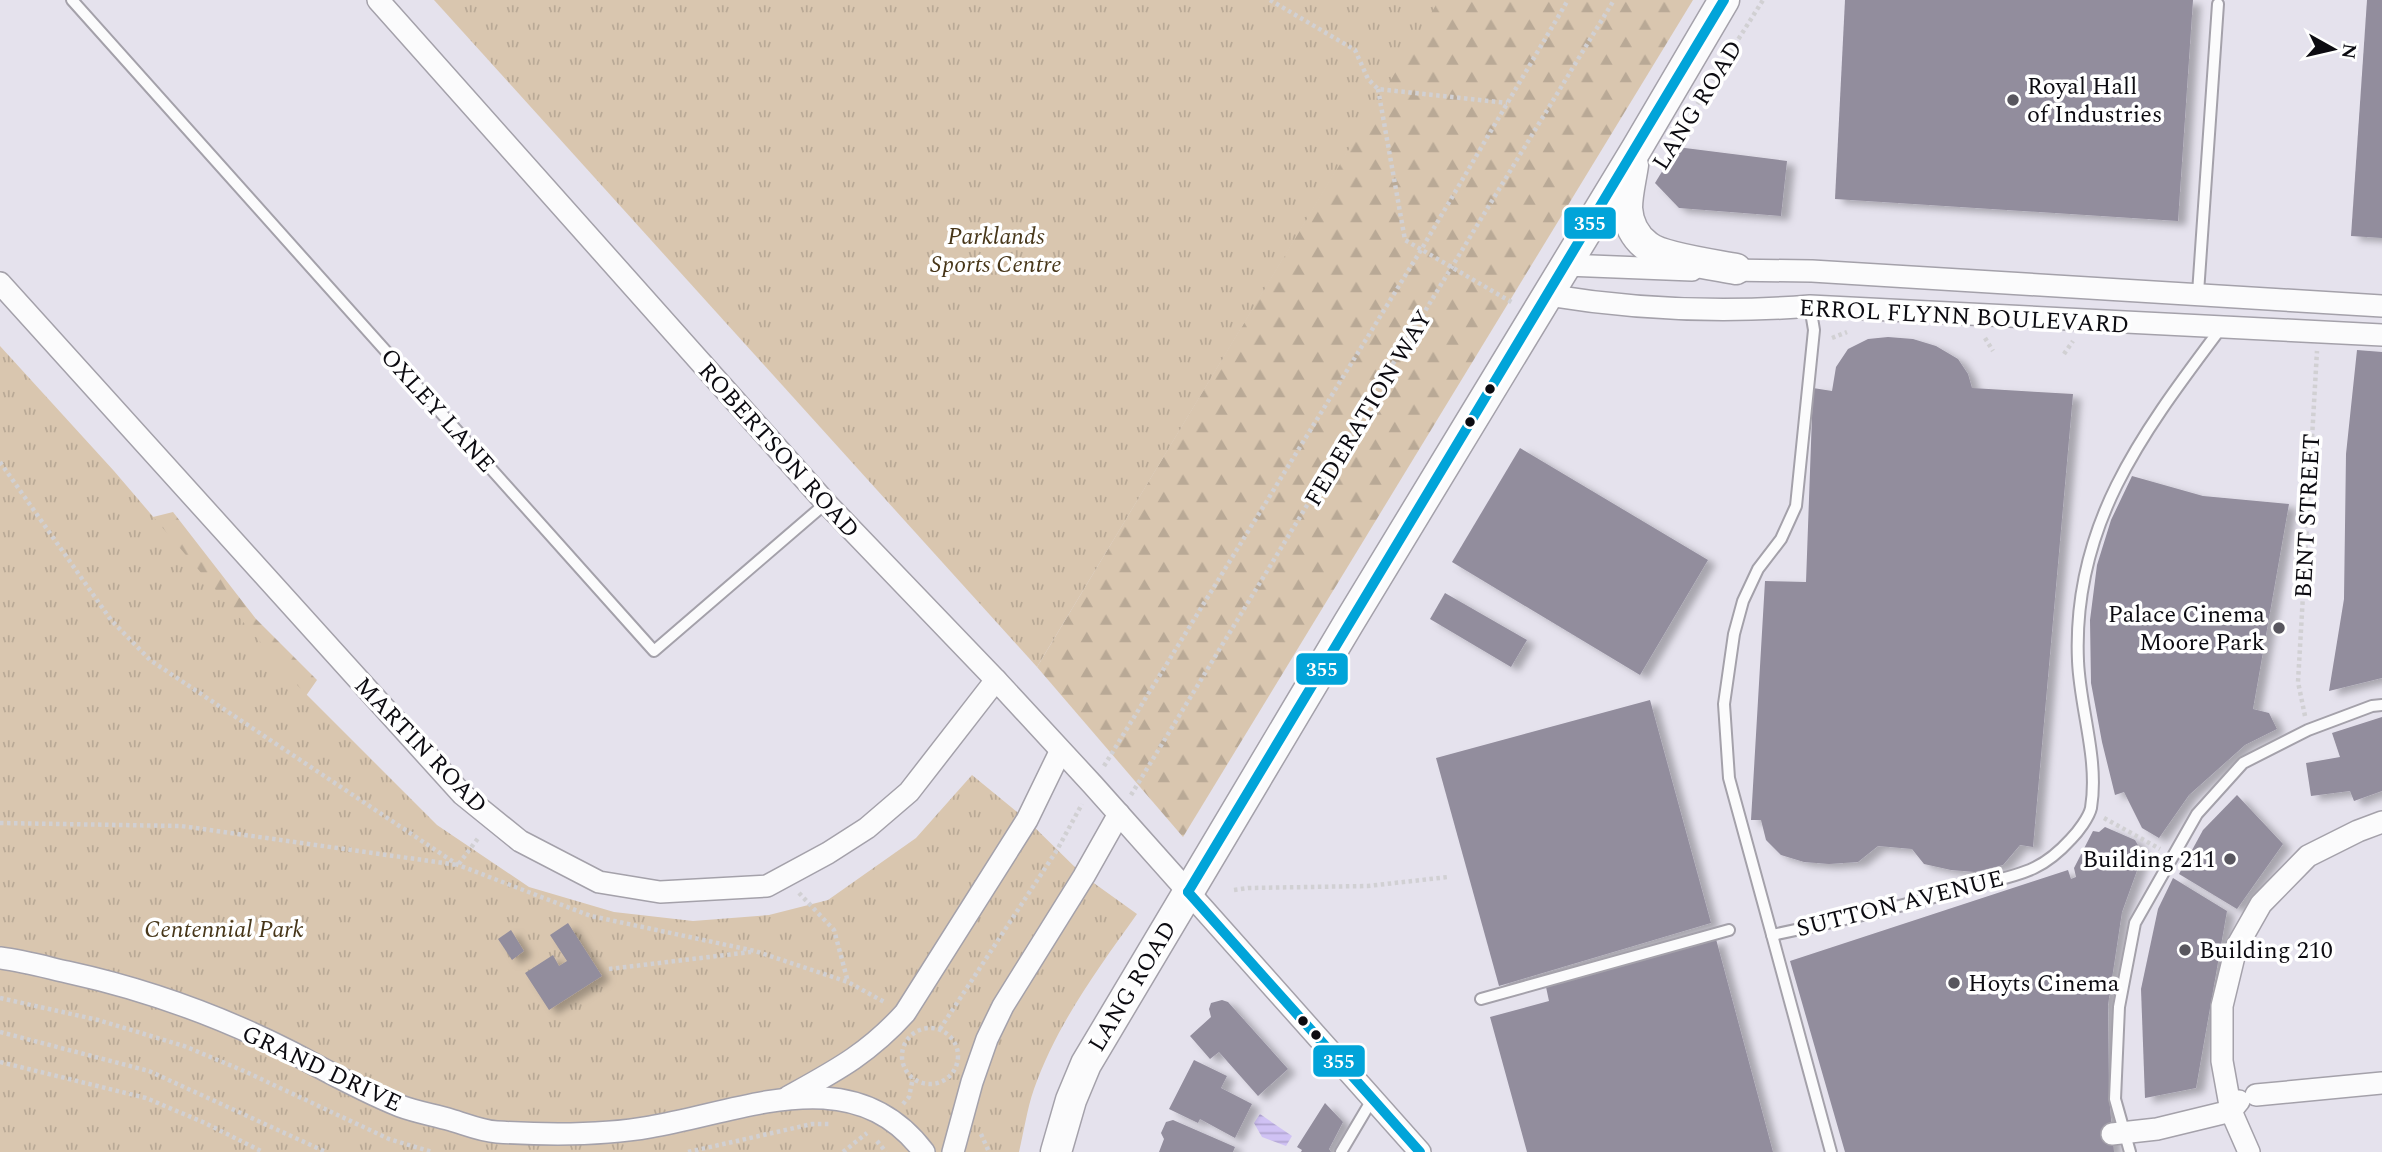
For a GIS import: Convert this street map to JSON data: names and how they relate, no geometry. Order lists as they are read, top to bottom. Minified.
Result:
{"streets":{"street":["LANG ROAD","ERROL FLYNN BOULEVARD","ROBERTSON ROAD","MARTIN ROAD","GRAND DRIVE"],"lane":["OXLEY LANE","SUTTON AVENUE"],"path":["FEDERATION WAY","BENT STREET"]},"crossings":[["LANG ROAD","ERROL FLYNN BOULEVARD"],["LANG ROAD","ROBERTSON ROAD"],["ERROL FLYNN BOULEVARD","BENT STREET"],["ERROL FLYNN BOULEVARD","SUTTON AVENUE"],["FEDERATION WAY","ROBERTSON ROAD"],["OXLEY LANE","ROBERTSON ROAD"],["ROBERTSON ROAD","MARTIN ROAD"]],"parks":["Parklands Sports Centre","Centennial Park"],"places":["Royal Hall of Industries","Palace Cinema Moore Park","Building 211","Building 210","Hoyts Cinema"],"lines":["transit line 355"],"north":"right"}
